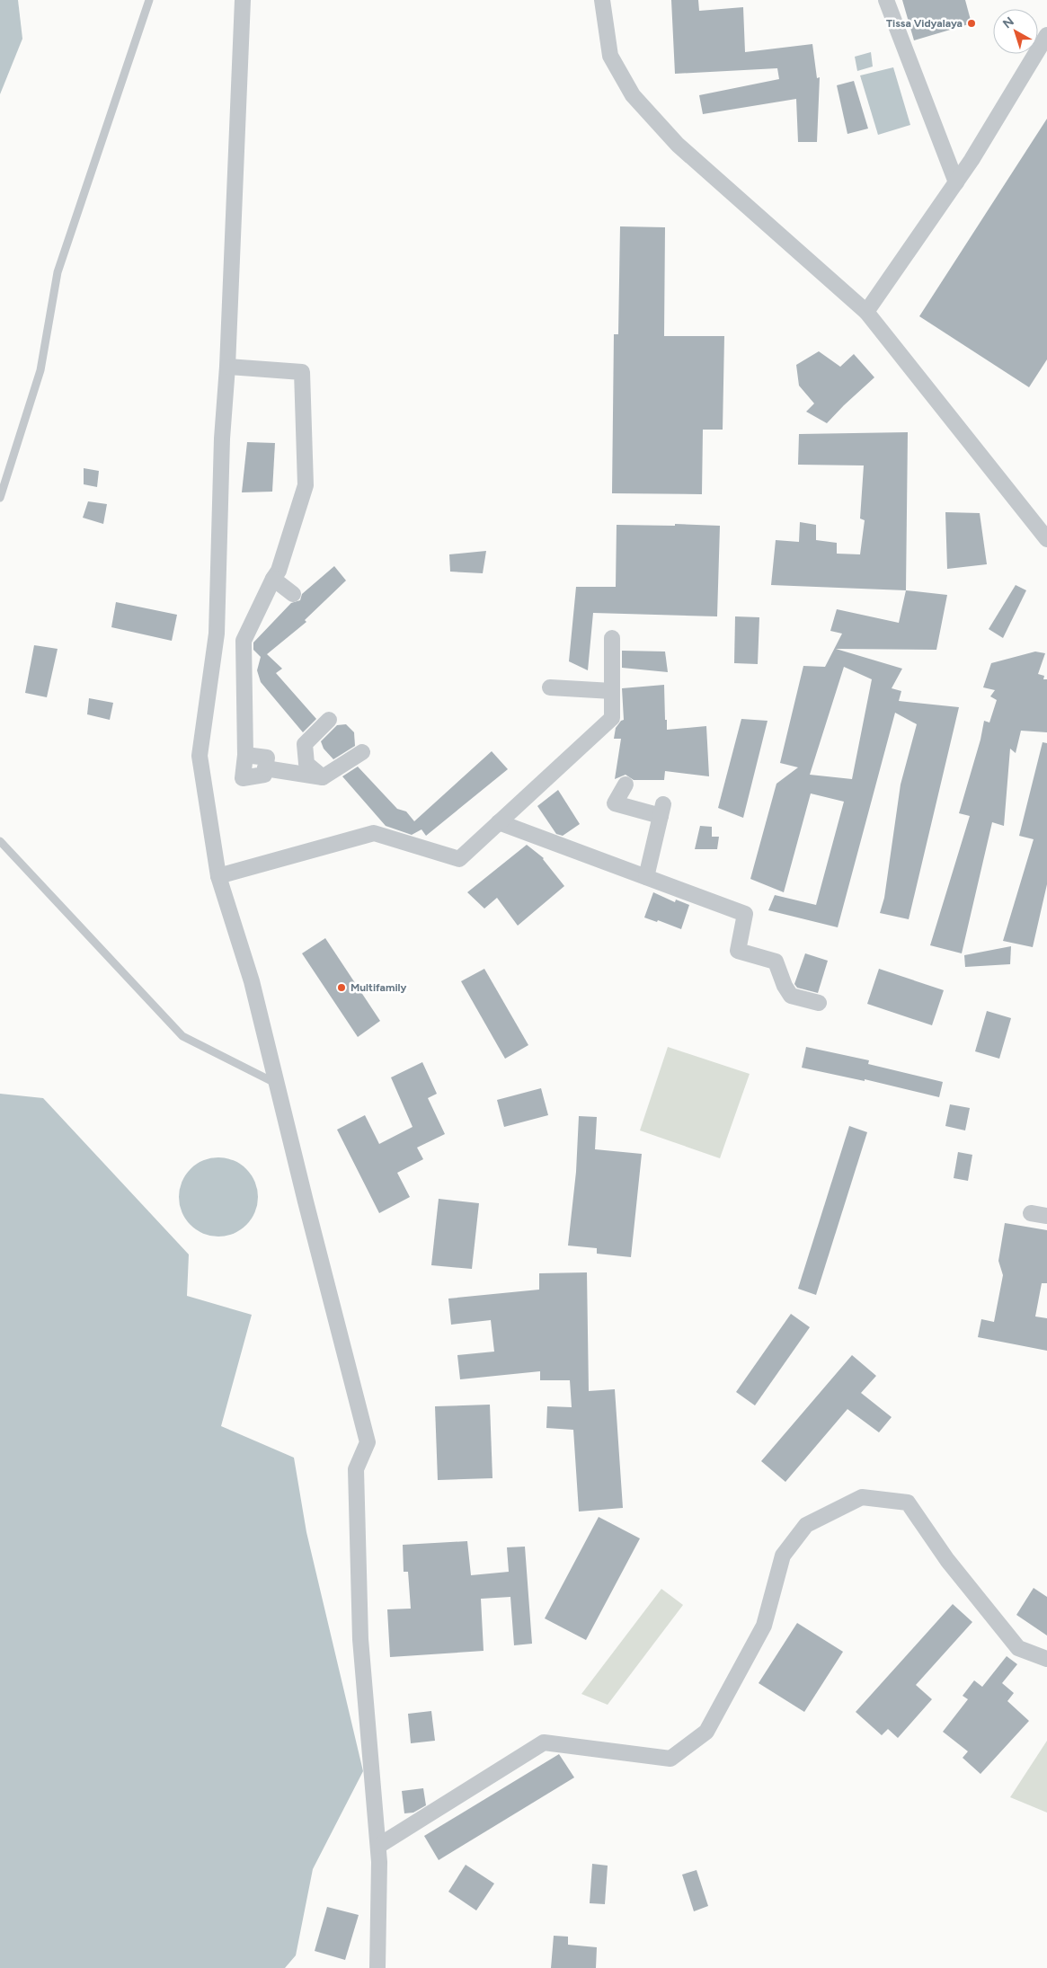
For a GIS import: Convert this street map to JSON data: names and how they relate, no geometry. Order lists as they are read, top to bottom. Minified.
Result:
{"places":["Tissa Vidyalaya","Multifamily"],"north":"top left"}
